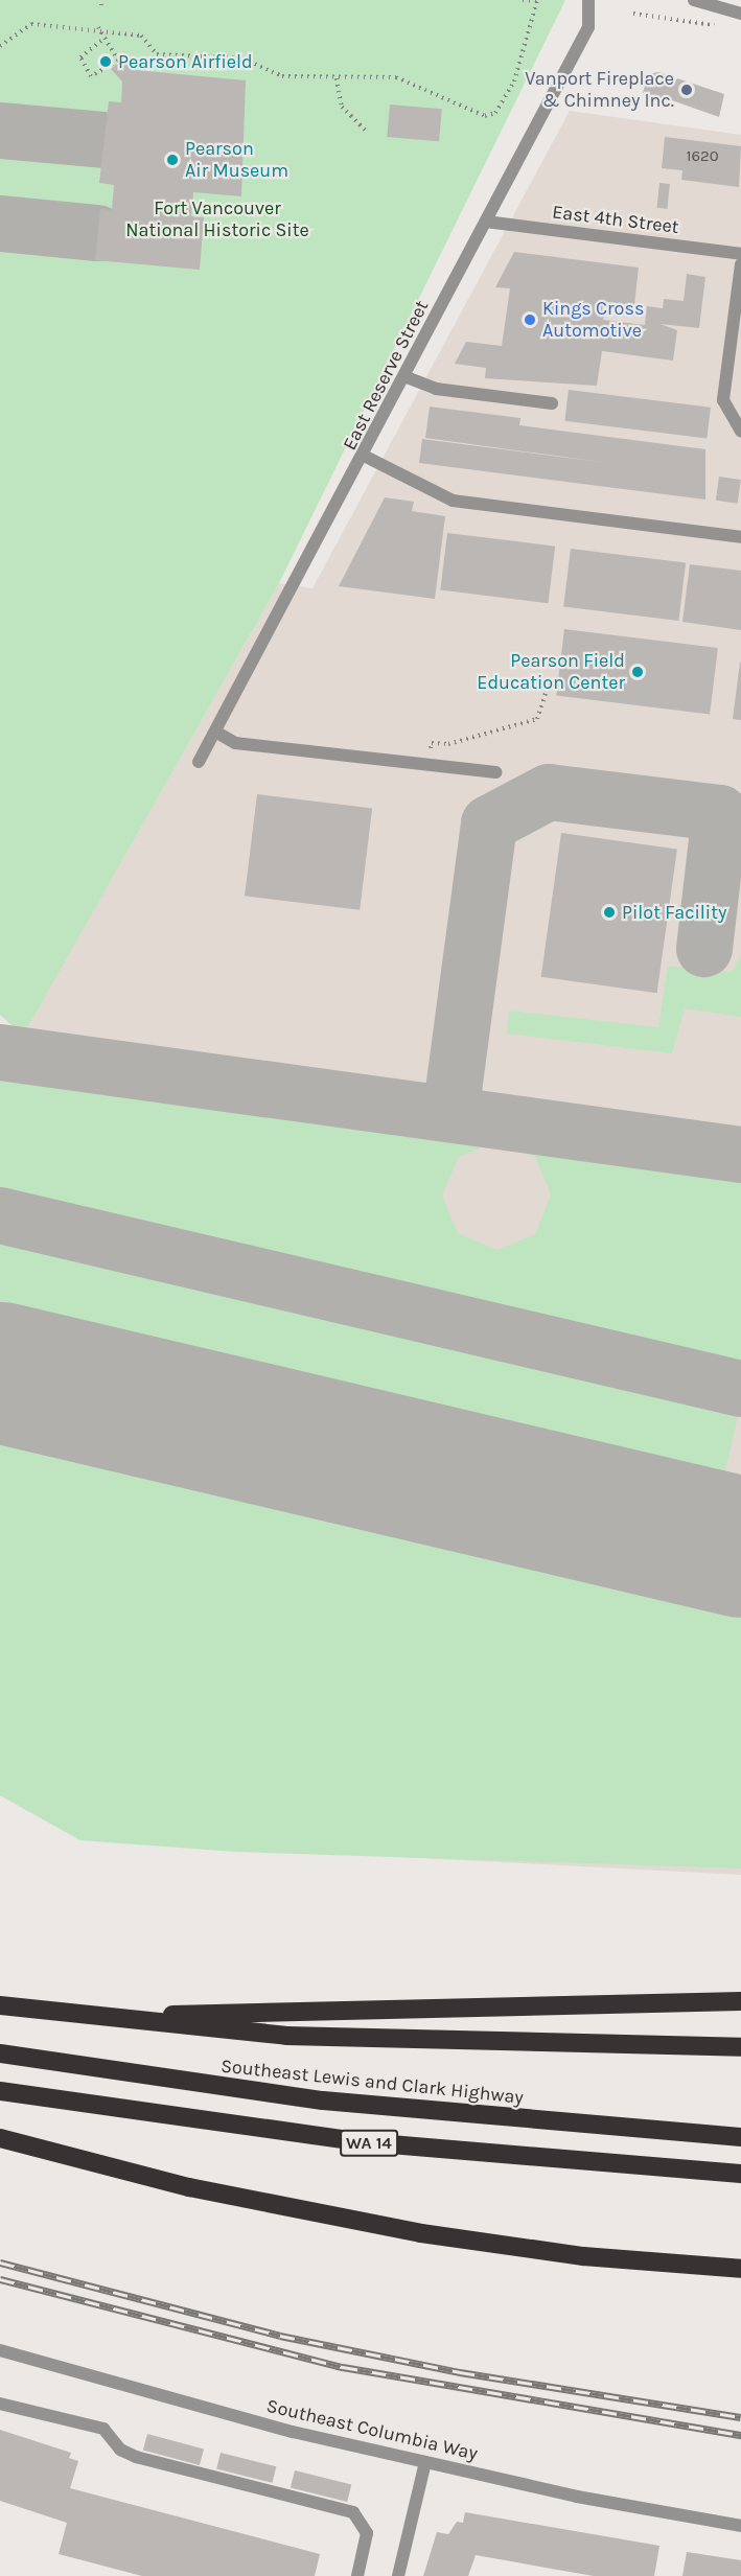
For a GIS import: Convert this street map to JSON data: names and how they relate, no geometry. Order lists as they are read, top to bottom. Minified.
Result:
{"streets":{"highway":["Southeast Lewis and Clark Highway","WA 14"],"street":["East 4th Street","East Reserve Street","Southeast Columbia Way"]},"crossings":[["East 4th Street","East Reserve Street"]],"parks":["Fort Vancouver National Historic Site"],"places":["Pearson Airfield","Vanport Fireplace & Chimney Inc.","Pearson Air Museum","Kings Cross Automotive","Pearson Field Education Center","Pilot Facility"],"house_numbers":["1620"]}
